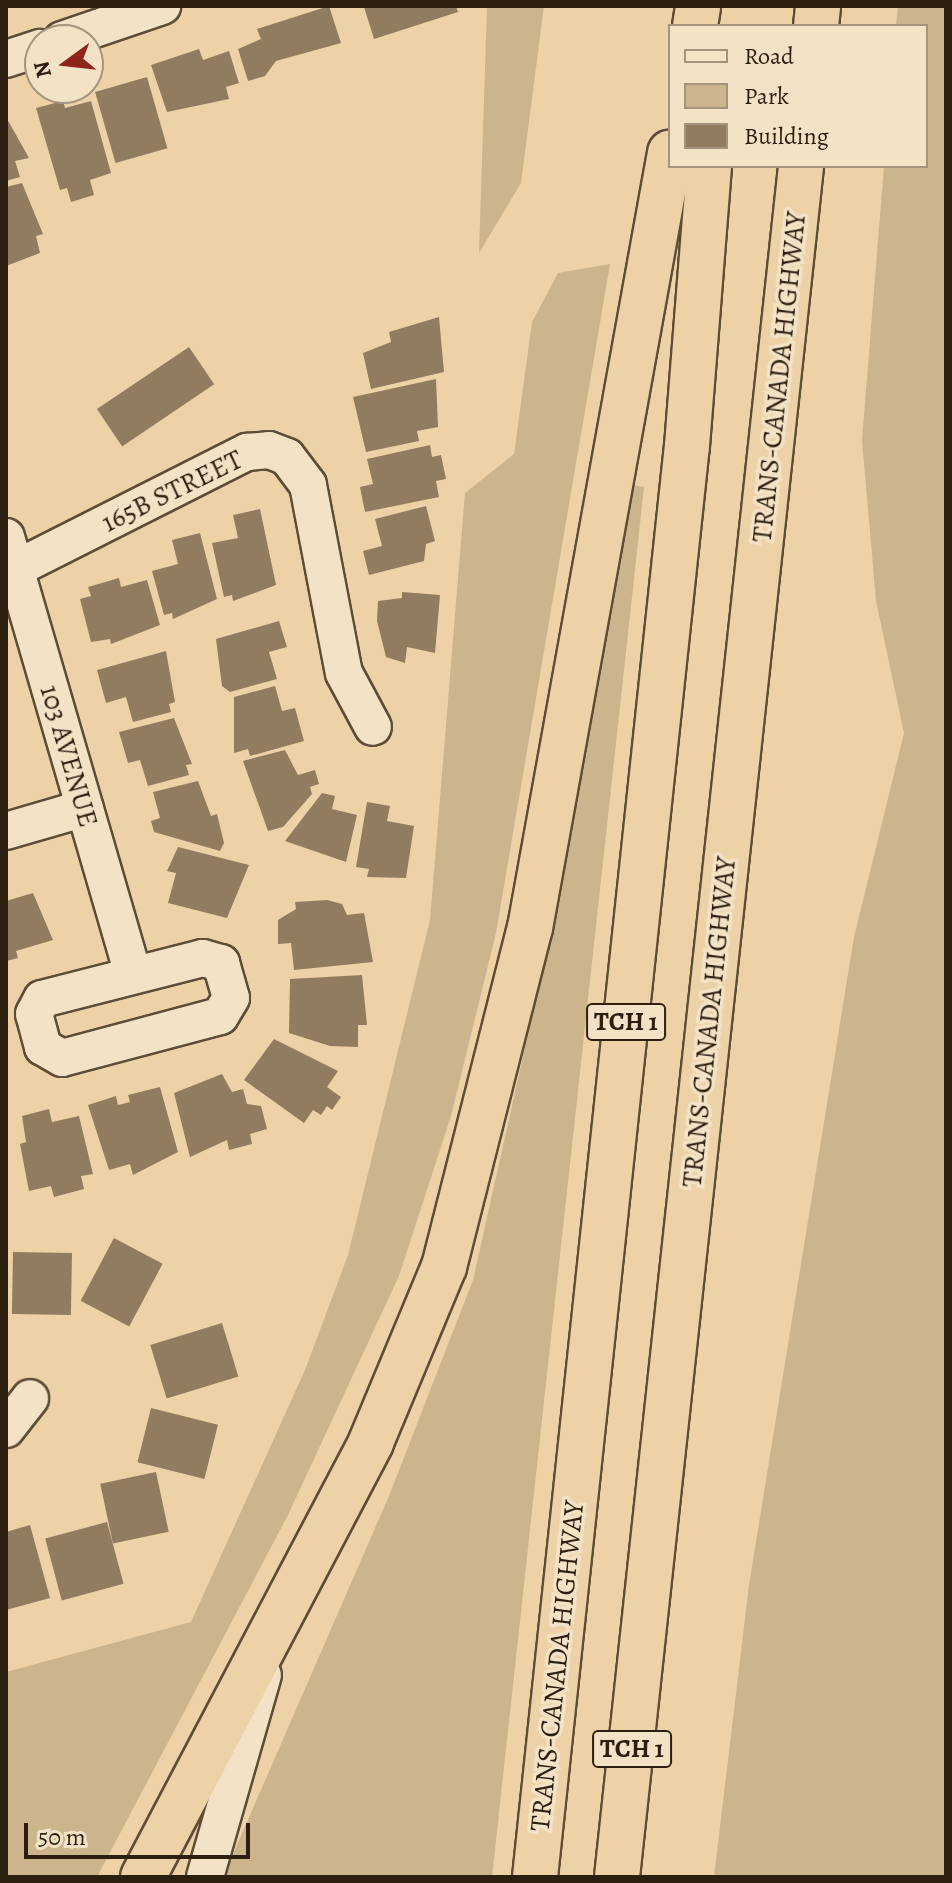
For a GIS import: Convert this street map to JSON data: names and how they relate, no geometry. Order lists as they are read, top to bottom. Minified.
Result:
{"streets":{"highway":["TRANS-CANADA HIGHWAY","TCH 1"],"street":["165B STREET","103 AVENUE"]},"crossings":[["165B STREET","103 AVENUE"]],"legend":["Road","Park","Building"],"scale_bar":"50 m","north":"left"}
